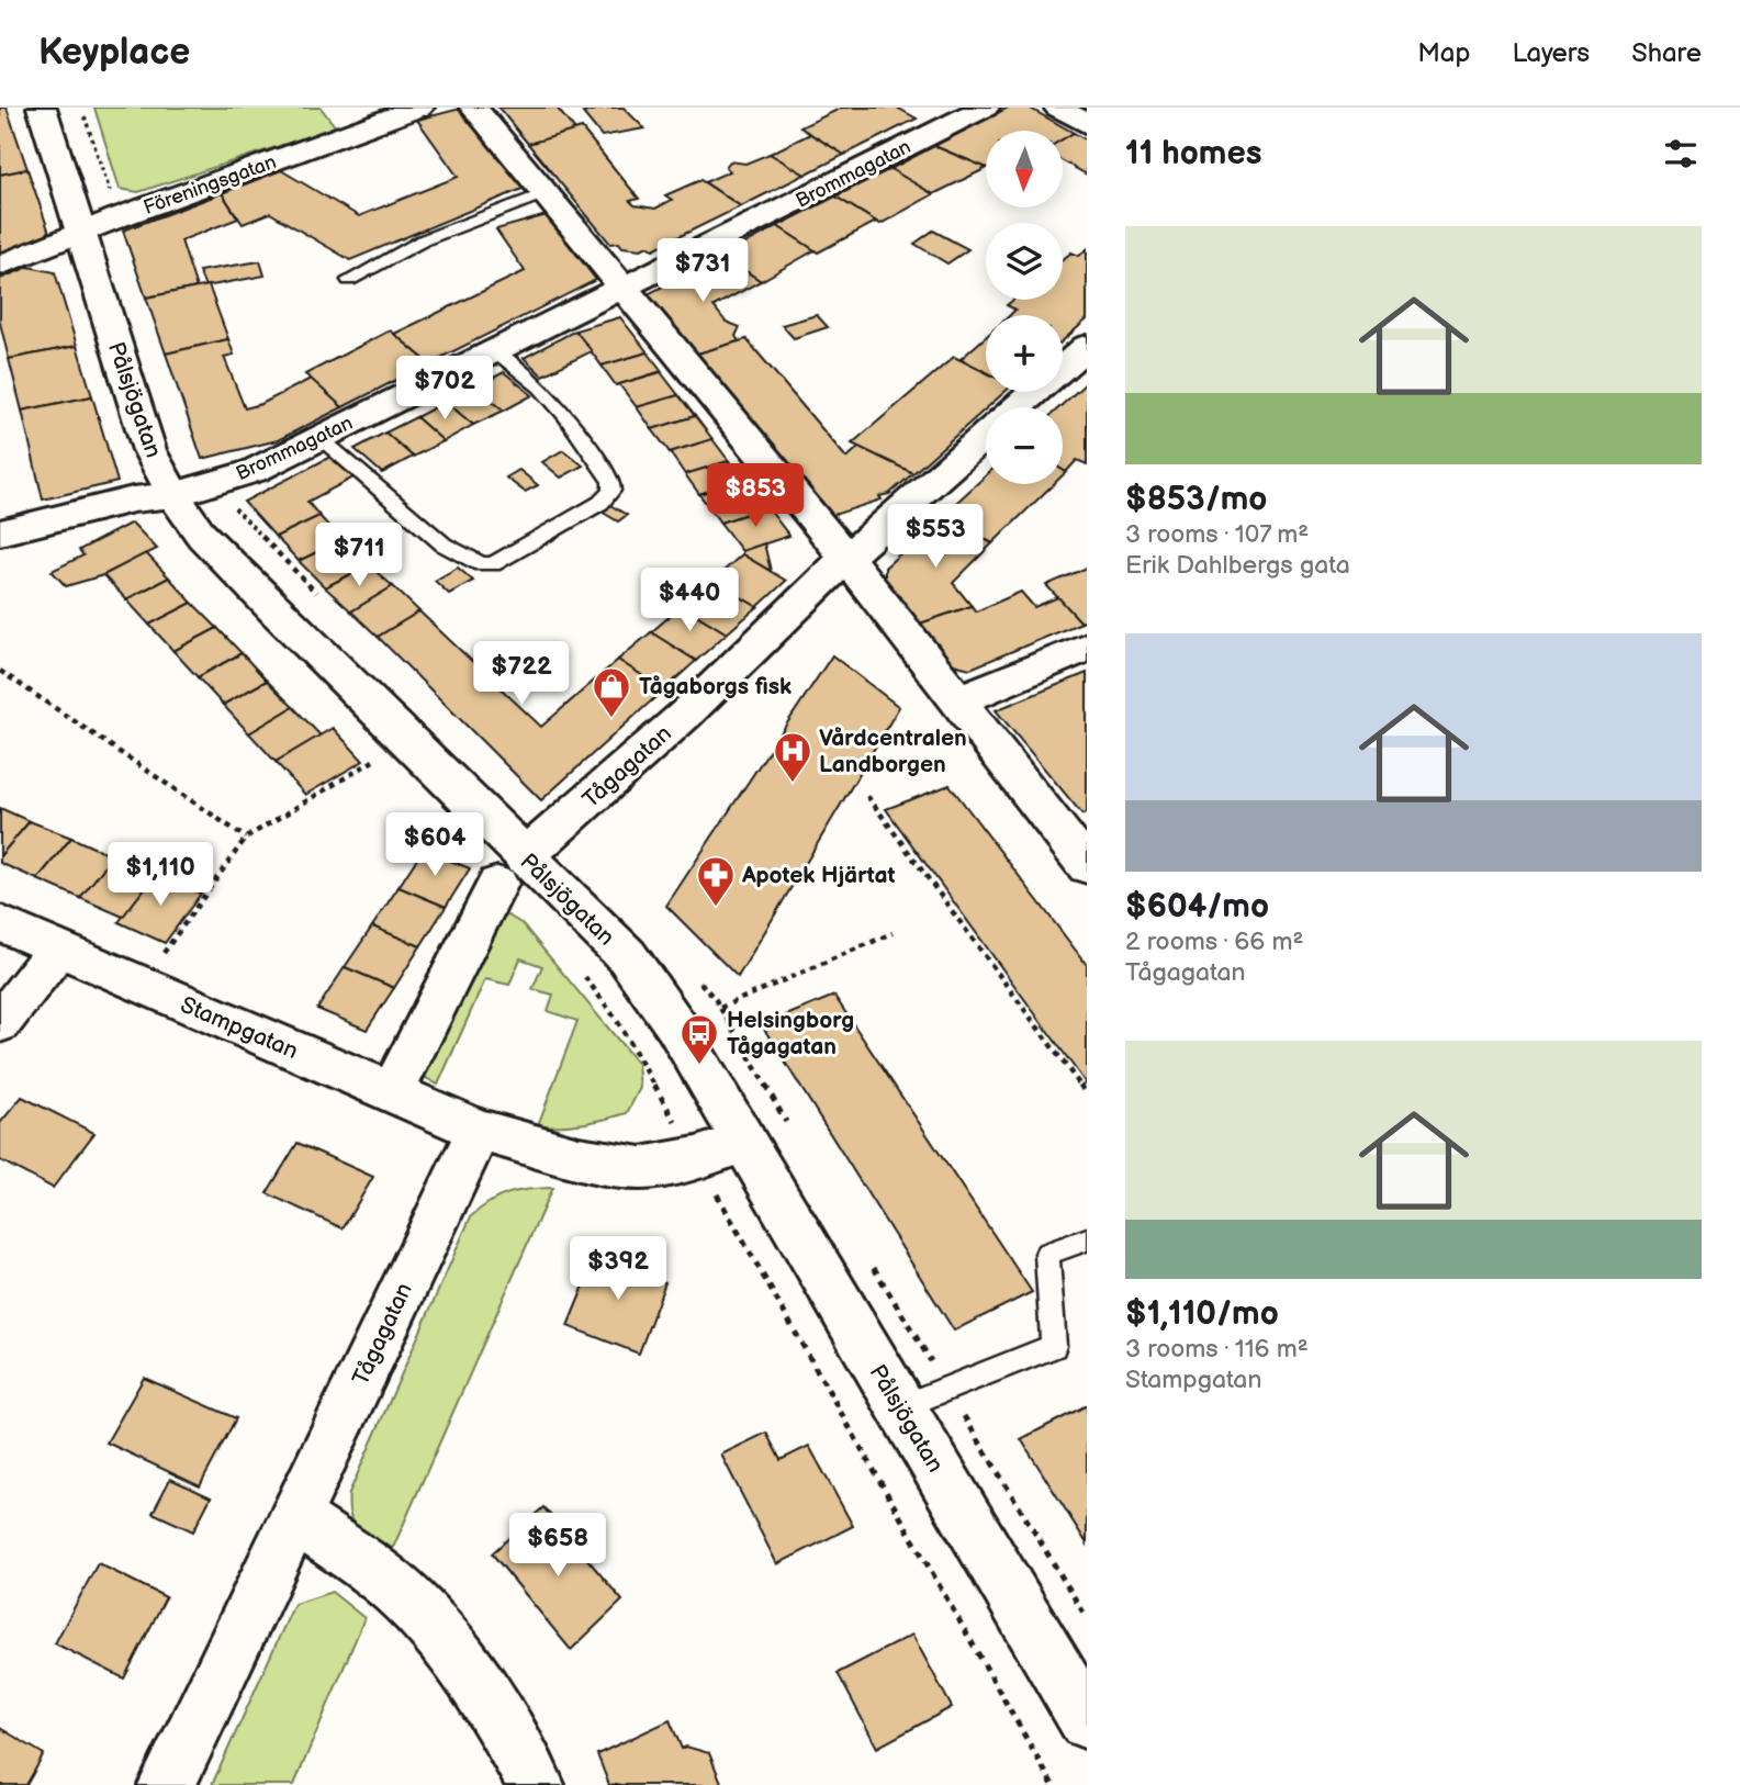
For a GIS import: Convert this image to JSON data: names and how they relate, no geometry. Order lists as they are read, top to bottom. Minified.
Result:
{"streets":{"street":["Brommagatan","Föreningsgatan","Pålsjögatan","Tågagatan","Stampgatan"]},"crossings":[["Brommagatan","Pålsjögatan"],["Föreningsgatan","Pålsjögatan"],["Pålsjögatan","Tågagatan"],["Tågagatan","Stampgatan"]],"places":{"shop":["Tågaborgs fisk"],"hospital":["Vårdcentralen Landborgen"],"pharmacy":["Apotek Hjärtat"],"bus stop":["Helsingborg Tågagatan"]},"north":"bottom","page":{"header":"Keyplace","nav":["Map","Layers","Share"],"heading":"11 homes","map_buttons":["+","−"],"list":[{"name":"$853/mo","note":"3 rooms · 107 m² · Erik Dahlbergs gata"},{"name":"$604/mo","note":"2 rooms · 66 m² · Tågagatan"},{"name":"$1,110/mo","note":"3 rooms · 116 m² · Stampgatan"}],"price":["$731","$702","$853","$553","$711","$440","$722","$604","$1,110","$392","$658"]}}
